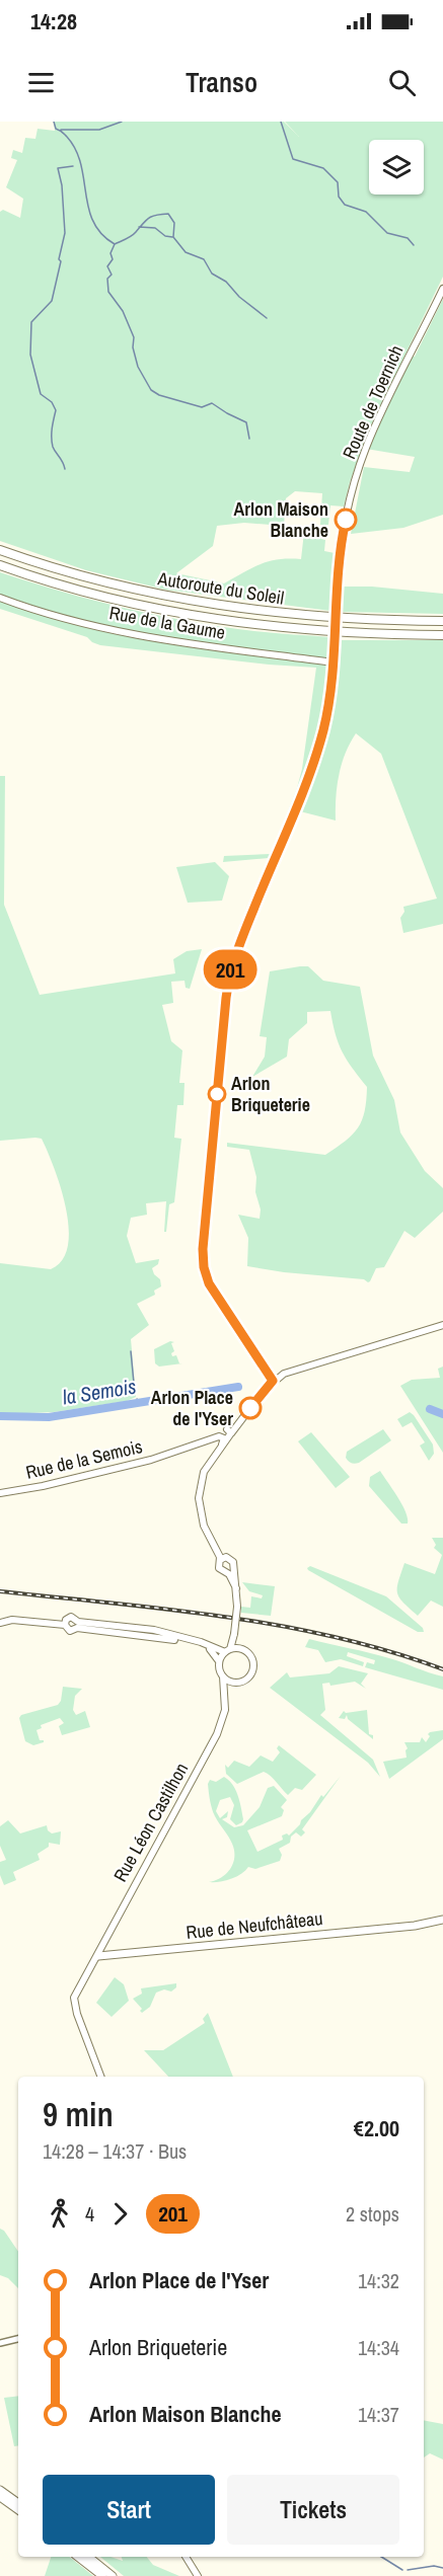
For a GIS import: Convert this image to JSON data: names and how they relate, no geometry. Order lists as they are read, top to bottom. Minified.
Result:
{"streets":{"highway":["Autoroute du Soleil"],"main road":["Route de Toernich","Rue de la Gaume","Rue de la Semois","Rue Léon Castilhon","Rue de Neufchâteau"]},"crossings":[["Route de Toernich","Rue de la Gaume"],["Rue Léon Castilhon","Rue de Neufchâteau"]],"water":["la Semois"],"places":["Arlon Maison Blanche","Arlon Briqueterie","Arlon Place de l'Yser"],"lines":["bus line 201"],"page":{"status":"14:28","header":"Transo","on_map":"201","heading":["9 min","14:28 – 14:37 · Bus","€2.00"],"legs":["4","201","2 stops"],"list":[{"name":"Arlon Place de l'Yser","value":"14:32"},{"name":"Arlon Briqueterie","value":"14:34"},{"name":"Arlon Maison Blanche","value":"14:37"}],"buttons":["Start","Tickets"]}}
